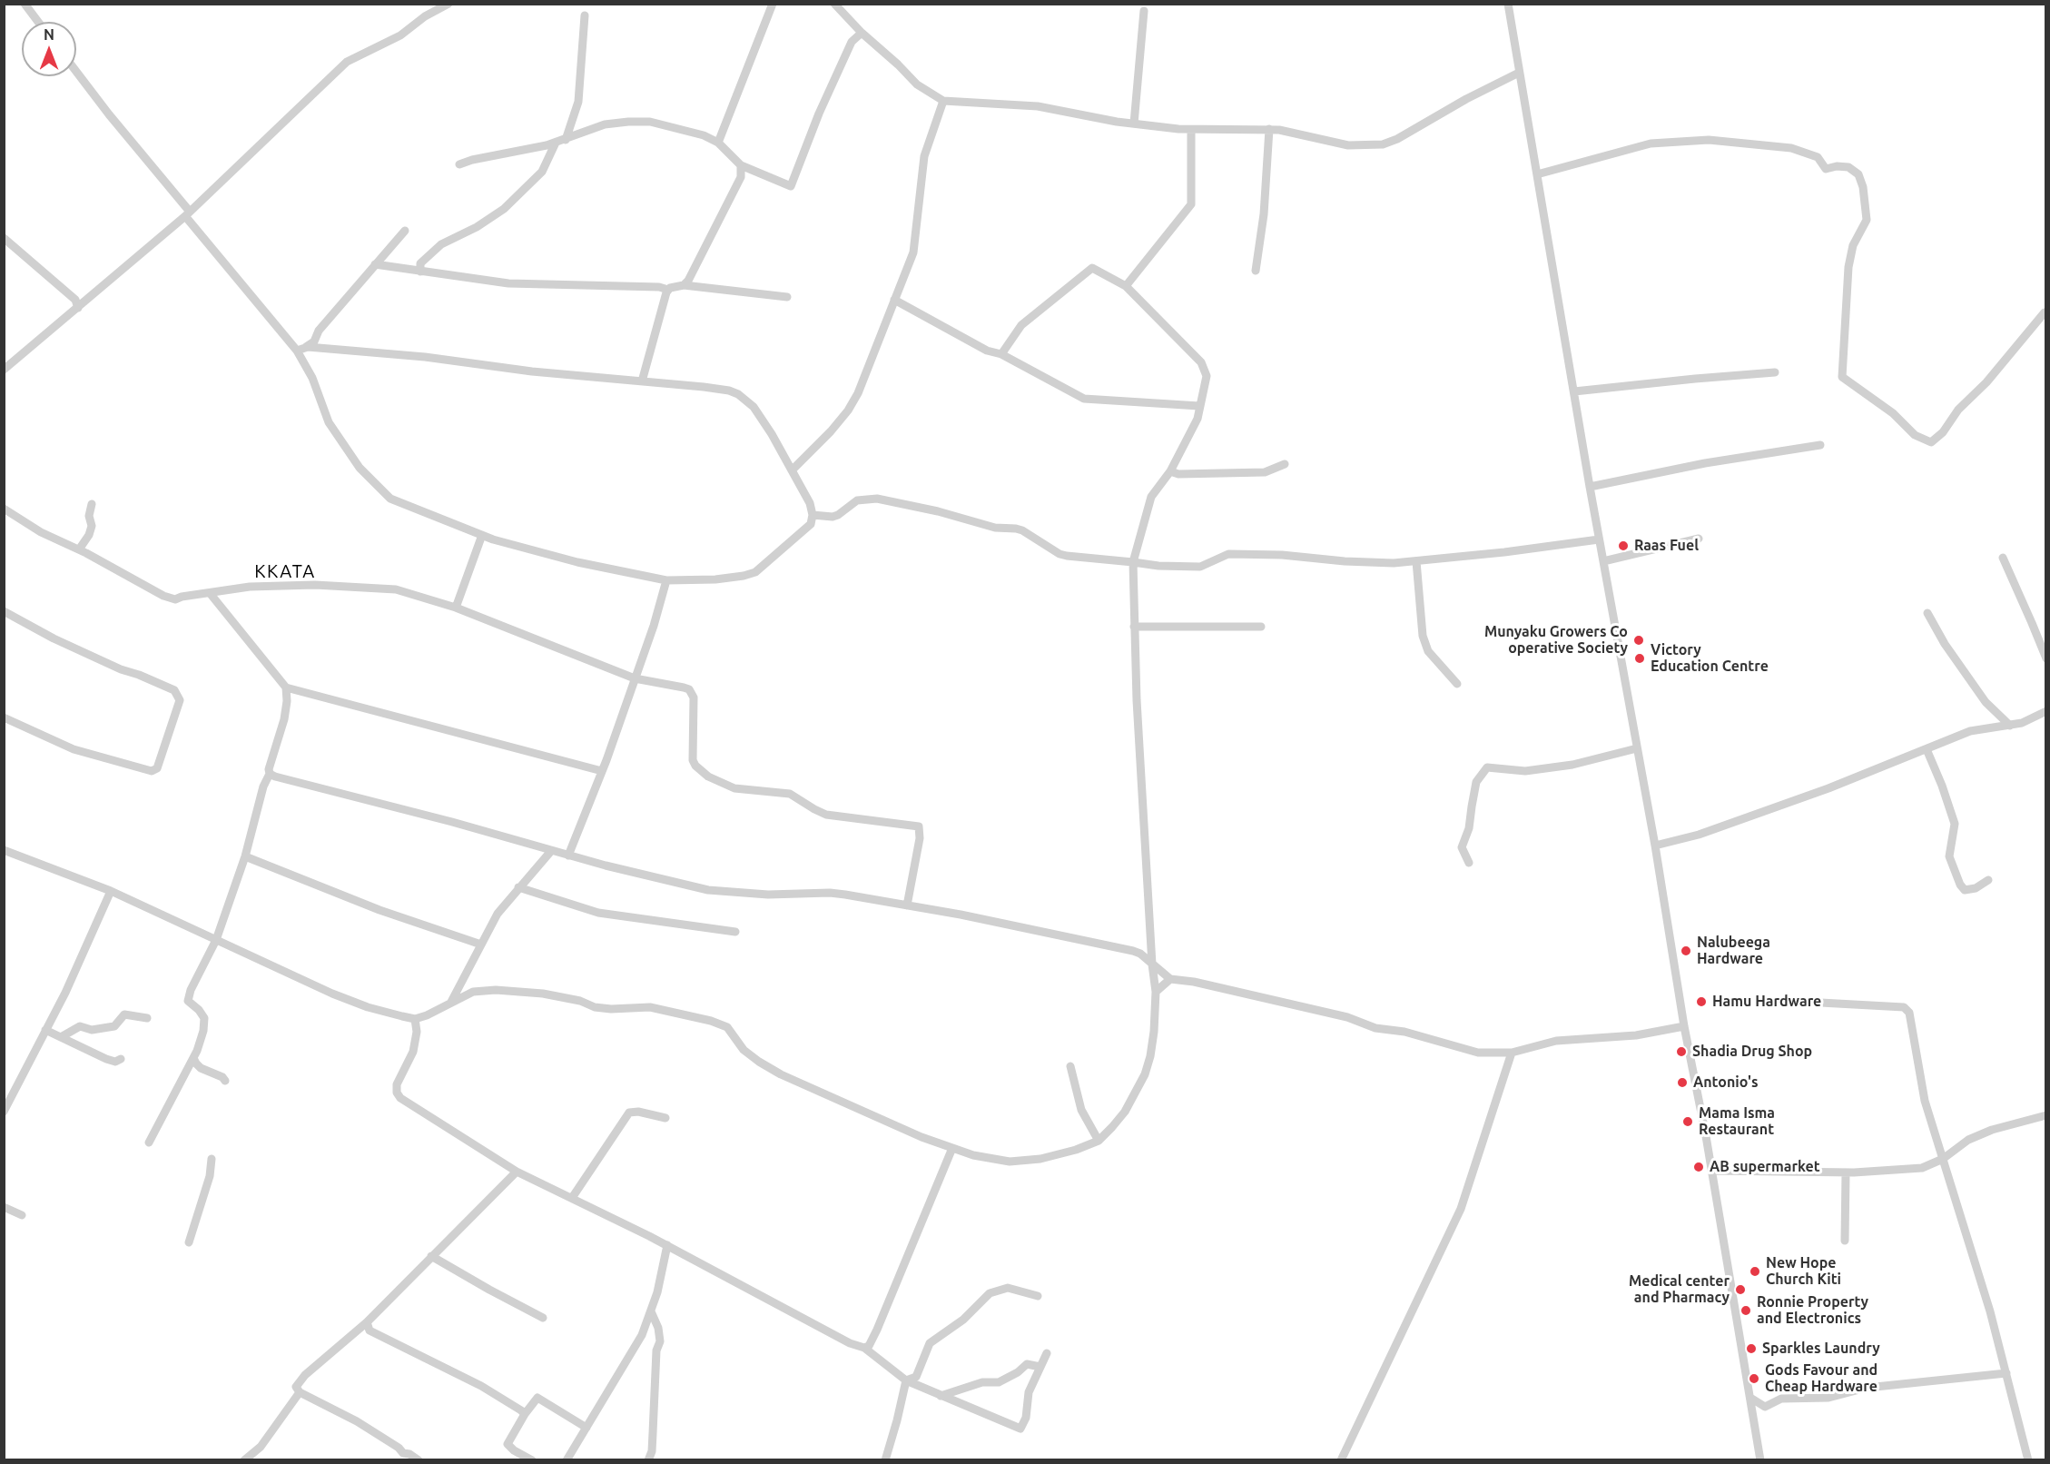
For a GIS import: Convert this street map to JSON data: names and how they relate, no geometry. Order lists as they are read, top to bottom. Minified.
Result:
{"districts":["KKATA"],"places":["Raas Fuel","Munyaku Growers Co operative Society","Victory Education Centre","Nalubeega Hardware","Hamu Hardware","Shadia Drug Shop","Antonio's","Mama Isma Restaurant","AB supermarket","New Hope Church Kiti","Medical center and Pharmacy","Ronnie Property and Electronics","Sparkles Laundry","Gods Favour and Cheap Hardware"],"north":"top"}
